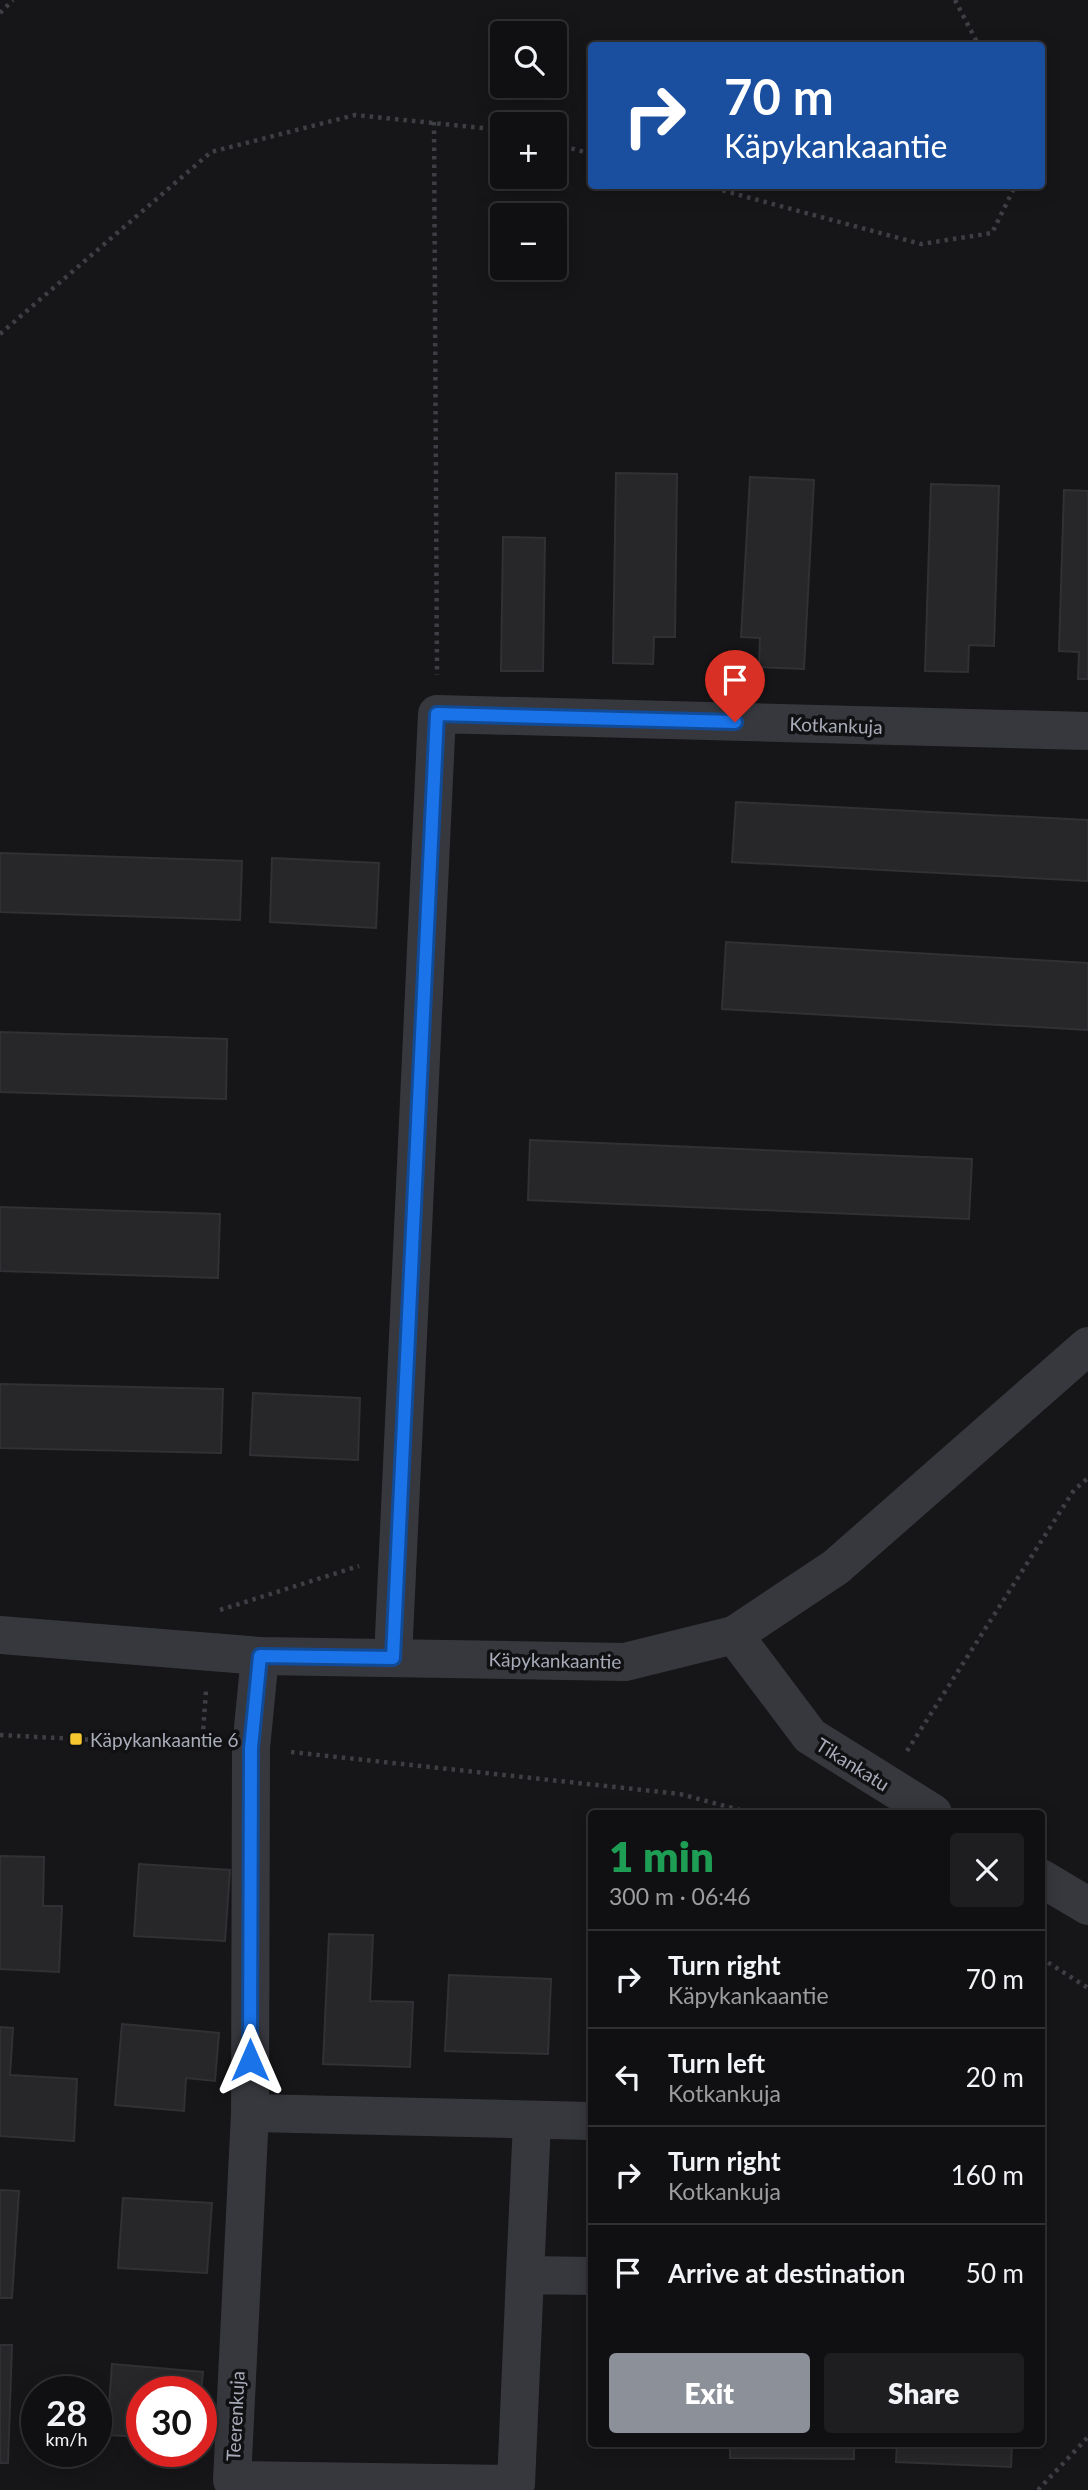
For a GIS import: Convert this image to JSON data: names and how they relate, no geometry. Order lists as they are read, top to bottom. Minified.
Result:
{"streets":{"street":["Kotkankuja","Käpykankaantie","Tikankatu","Teerenkuja"]},"crossings":[["Käpykankaantie","Tikankatu"],["Käpykankaantie","Teerenkuja"]],"places":{"transit":["Käpykankaantie 6"]},"page":{"map_buttons":["+","−"],"turn":["70 m","Käpykankaantie"],"heading":["1 min","300 m · 06:46"],"list":[{"name":"Turn right","note":"Käpykankaantie","value":"70 m"},{"name":"Turn left","note":"Kotkankuja","value":"20 m"},{"name":"Turn right","note":"Kotkankuja","value":"160 m"},{"name":"Arrive at destination","value":"50 m"}],"buttons":["Exit","Share"],"speed":"28 km/h","limit":"30"}}
